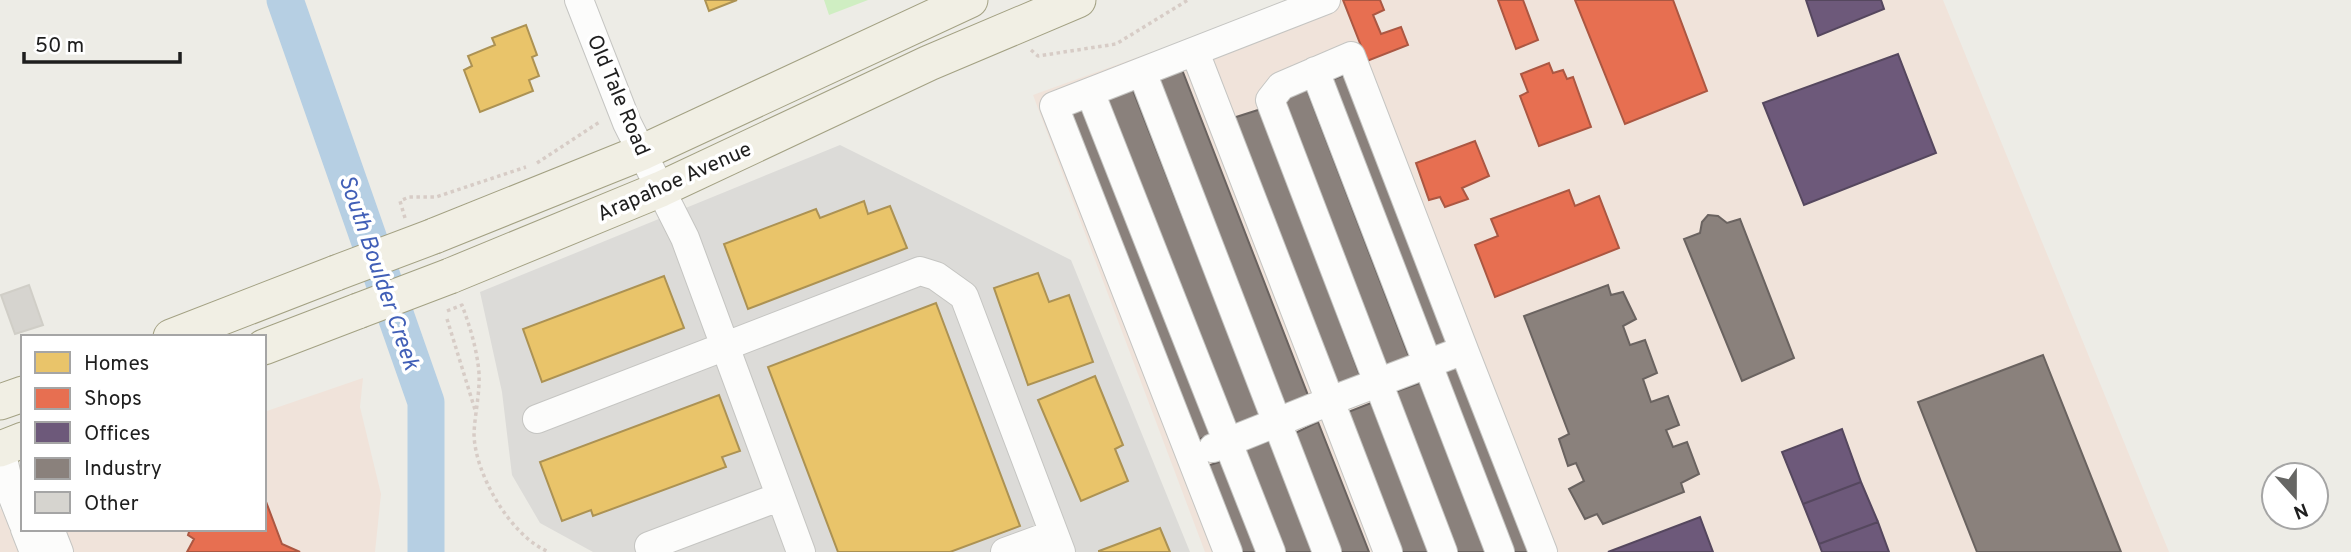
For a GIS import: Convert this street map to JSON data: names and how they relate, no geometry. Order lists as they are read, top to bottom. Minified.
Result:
{"streets":{"main road":["Arapahoe Avenue"],"street":["Old Tale Road"]},"crossings":[["Old Tale Road","Arapahoe Avenue"]],"water":["South Boulder Creek"],"legend":["Homes","Shops","Offices","Industry","Other"],"scale_bar":"50 m","north":"bottom"}
